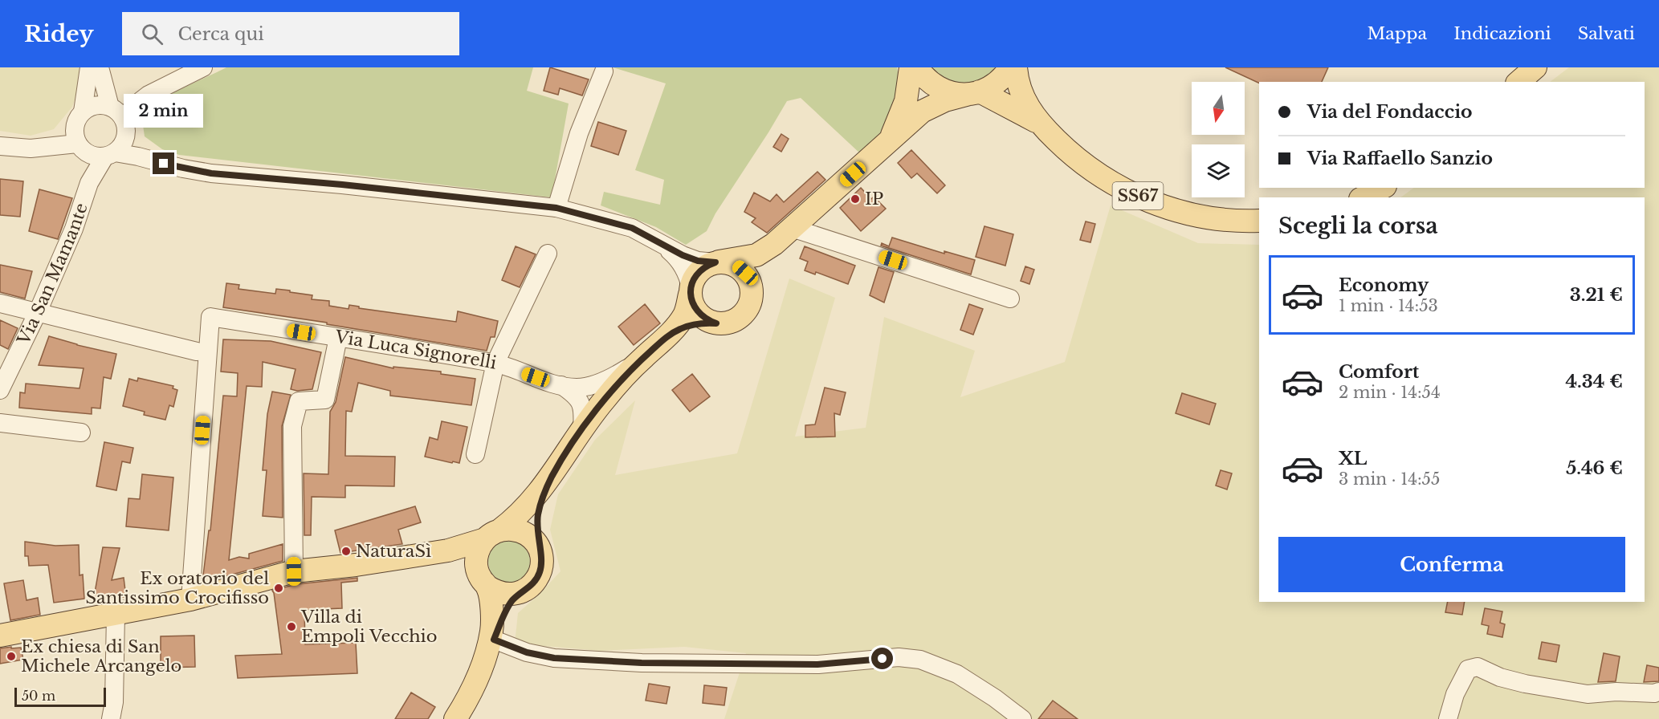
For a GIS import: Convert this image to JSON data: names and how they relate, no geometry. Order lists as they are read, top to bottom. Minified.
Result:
{"streets":{"main road":["SS67"],"street":["Via San Mamante","Via Luca Signorelli"]},"places":["IP","NaturaSì","Ex oratorio del Santissimo Crocifisso","Villa di Empoli Vecchio","Ex chiesa di San Michele Arcangelo"],"scale_bar":"50 m","north":"bottom","page":{"header":"Ridey","search":"Cerca qui","nav":["Mappa","Indicazioni","Salvati"],"banner":["Via del Fondaccio","Via Raffaello Sanzio"],"bubble":"2 min","heading":"Scegli la corsa","list":[{"name":"Economy","note":"1 min · 14:53","value":"3.21 €"},{"name":"Comfort","note":"2 min · 14:54","value":"4.34 €"},{"name":"XL","note":"3 min · 14:55","value":"5.46 €"}],"buttons":"Conferma","scale":"50 m"}}
